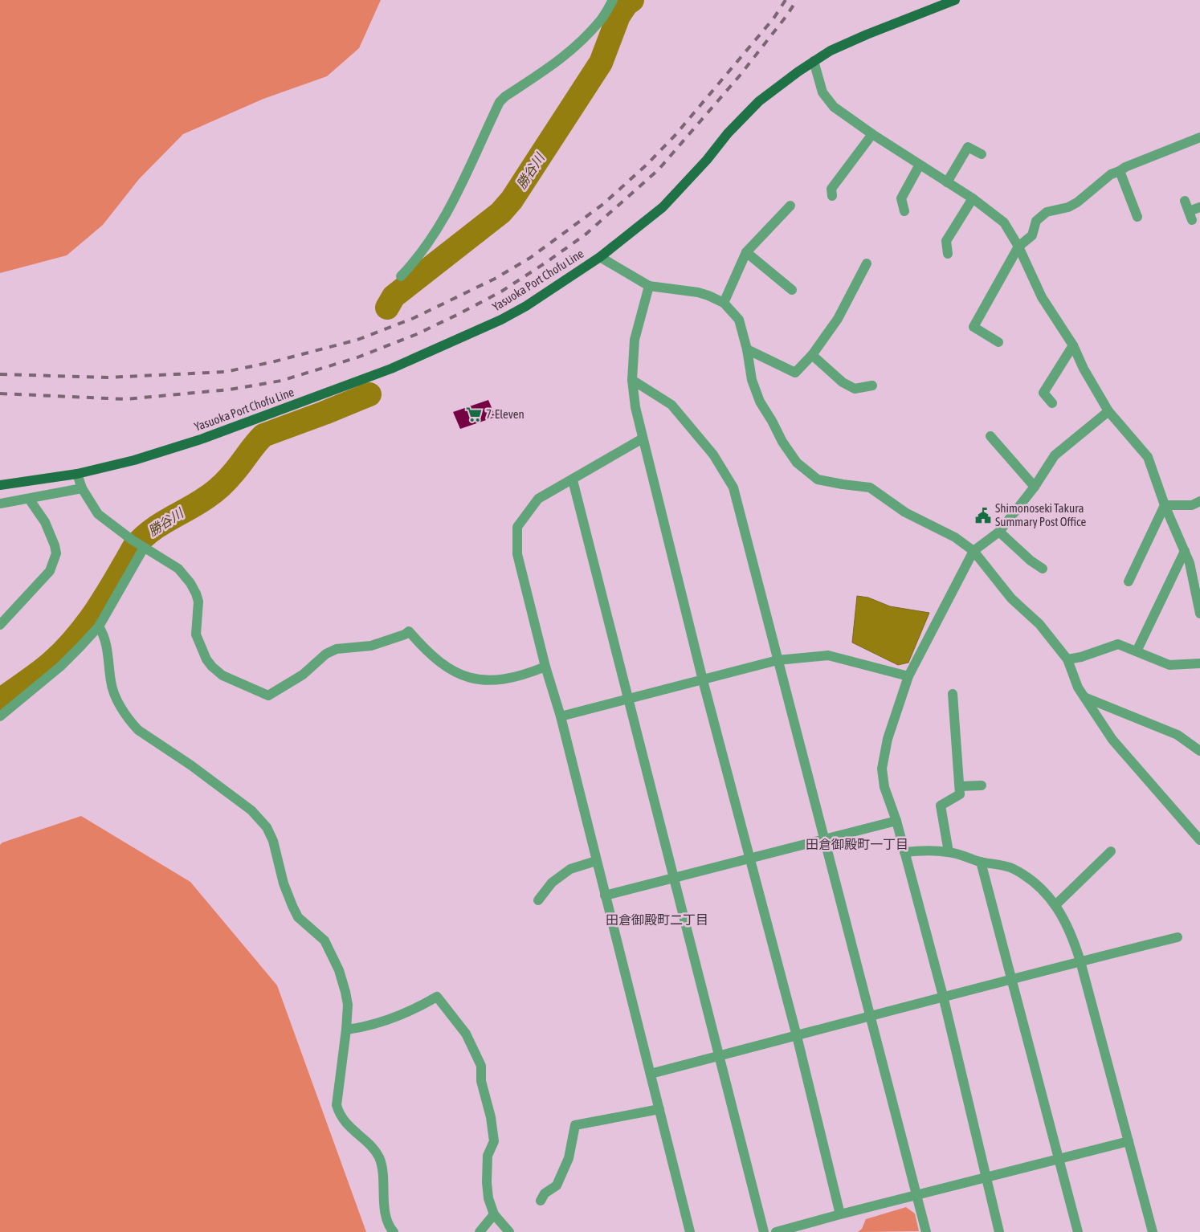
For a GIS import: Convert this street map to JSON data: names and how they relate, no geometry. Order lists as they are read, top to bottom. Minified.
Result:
{"streets":{"main road":["Yasuoka Port Chofu Line"]},"districts":["田倉御殿町一丁目","田倉御殿町二丁目"],"water":["勝谷川"],"places":{"supermarket":["7-Eleven"],"public building":["Shimonoseki Takura Summary Post Office"]}}
